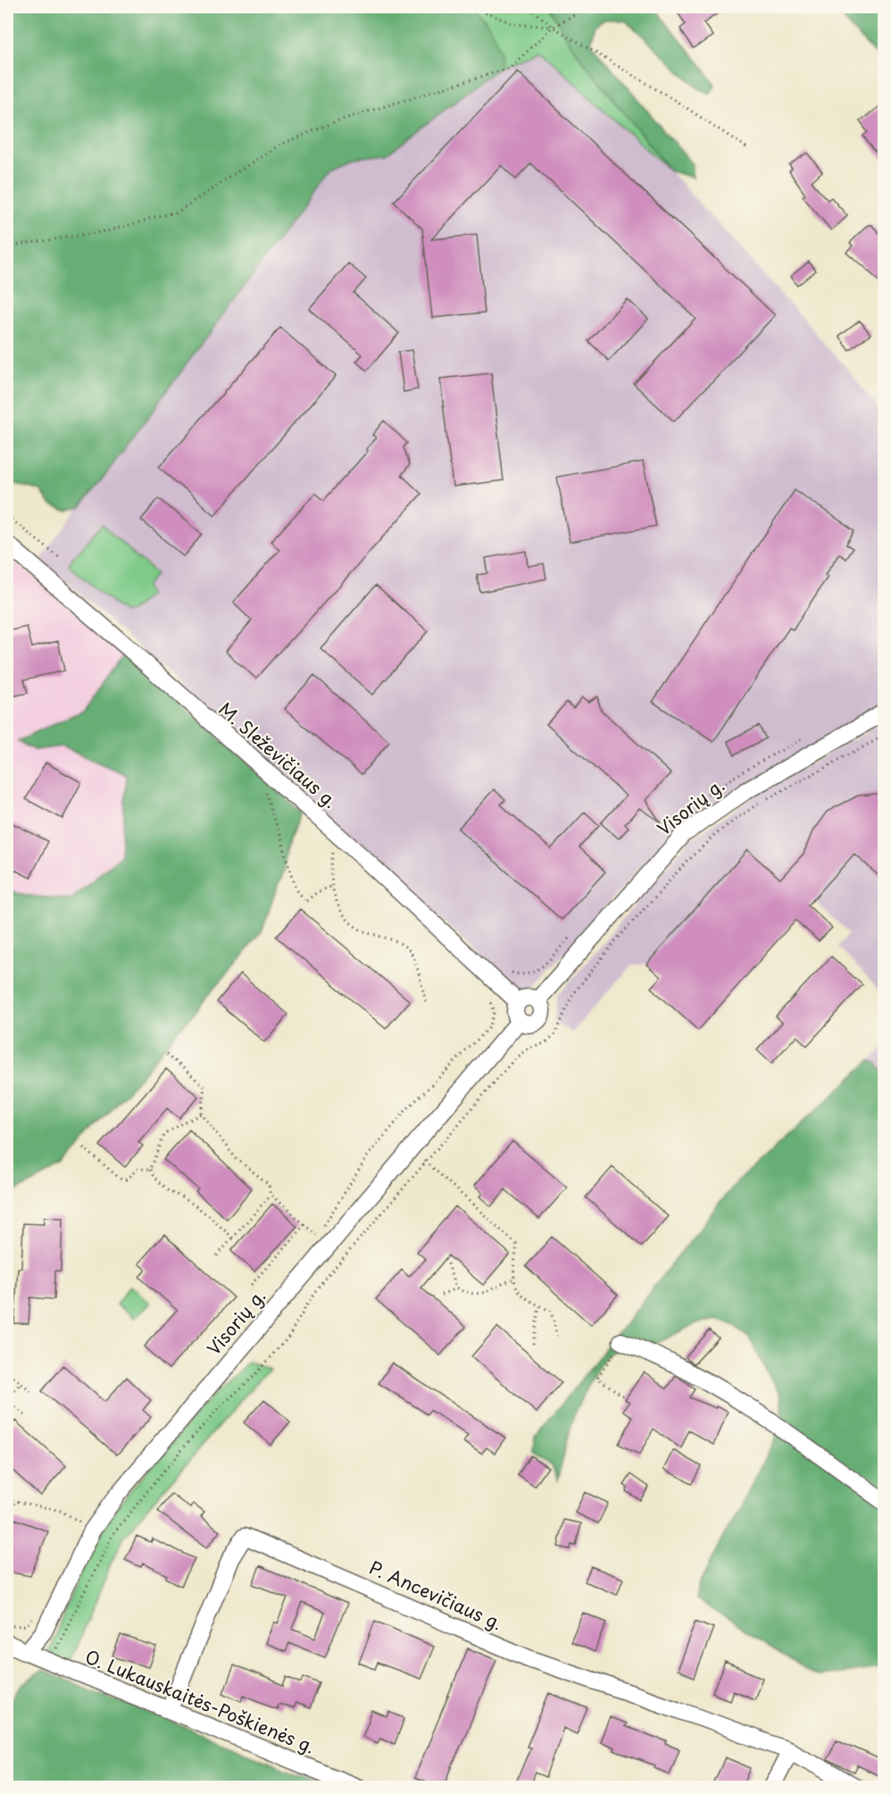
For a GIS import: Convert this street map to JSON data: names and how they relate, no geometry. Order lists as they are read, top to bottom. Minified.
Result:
{"streets":{"street":["M. Sleževičiaus g.","Visorių g.","P. Ancevičiaus g.","O. Lukauskaitės-Poškienės g."]},"crossings":[["M. Sleževičiaus g.","Visorių g."],["Visorių g.","O. Lukauskaitės-Poškienės g."],["P. Ancevičiaus g.","O. Lukauskaitės-Poškienės g."]]}
